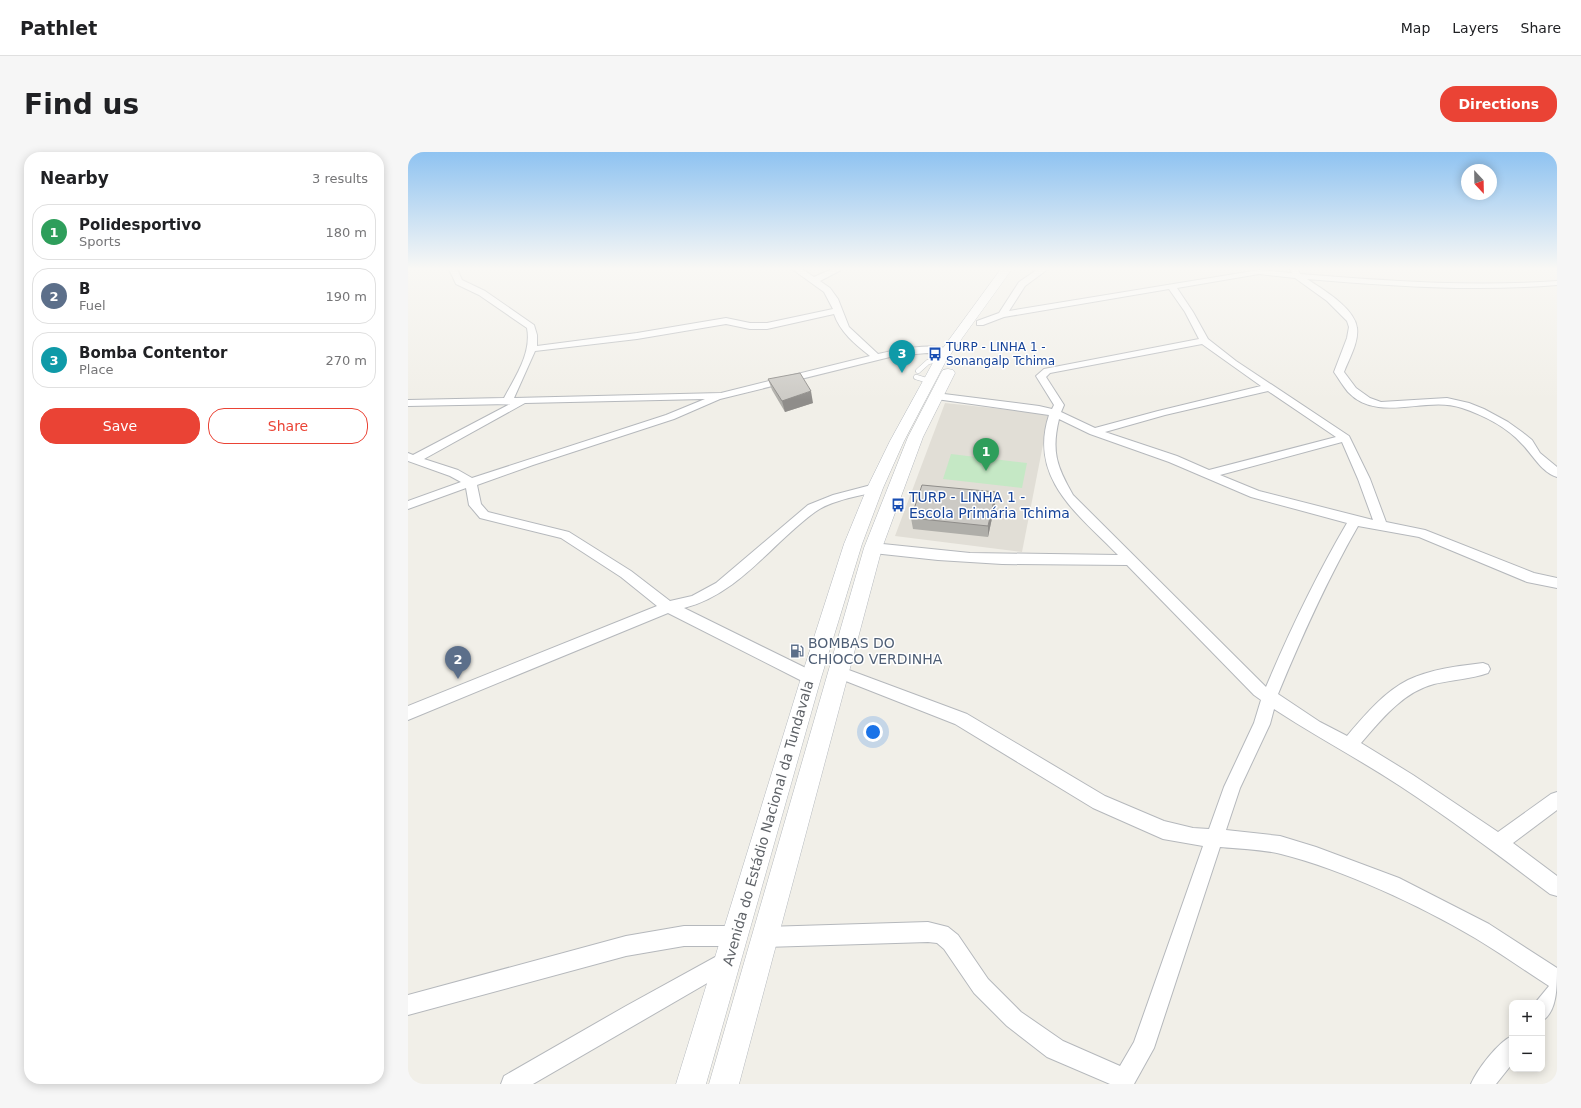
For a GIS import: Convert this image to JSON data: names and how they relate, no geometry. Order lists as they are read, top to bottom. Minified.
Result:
{"streets":{"street":["Avenida do Estádio Nacional da Tundavala"]},"places":{"bus stop":["TURP - LINHA 1 - Sonangalp Tchima","TURP - LINHA 1 - Escola Primária Tchima"],"fuel station":["BOMBAS DO CHIOCO VERDINHA"]},"north":"bottom","page":{"header":"Pathlet","nav":["Map","Layers","Share"],"buttons":["Directions",["Save","Share"]],"title":"Find us","heading":["Nearby","3 results"],"list":[{"mark":"1","name":"Polidesportivo","note":"Sports","value":"180 m"},{"mark":"2","name":"B","note":"Fuel","value":"190 m"},{"mark":"3","name":"Bomba Contentor","note":"Place","value":"270 m"}],"pins":["3","1","2"],"map_buttons":["+","−"]}}
